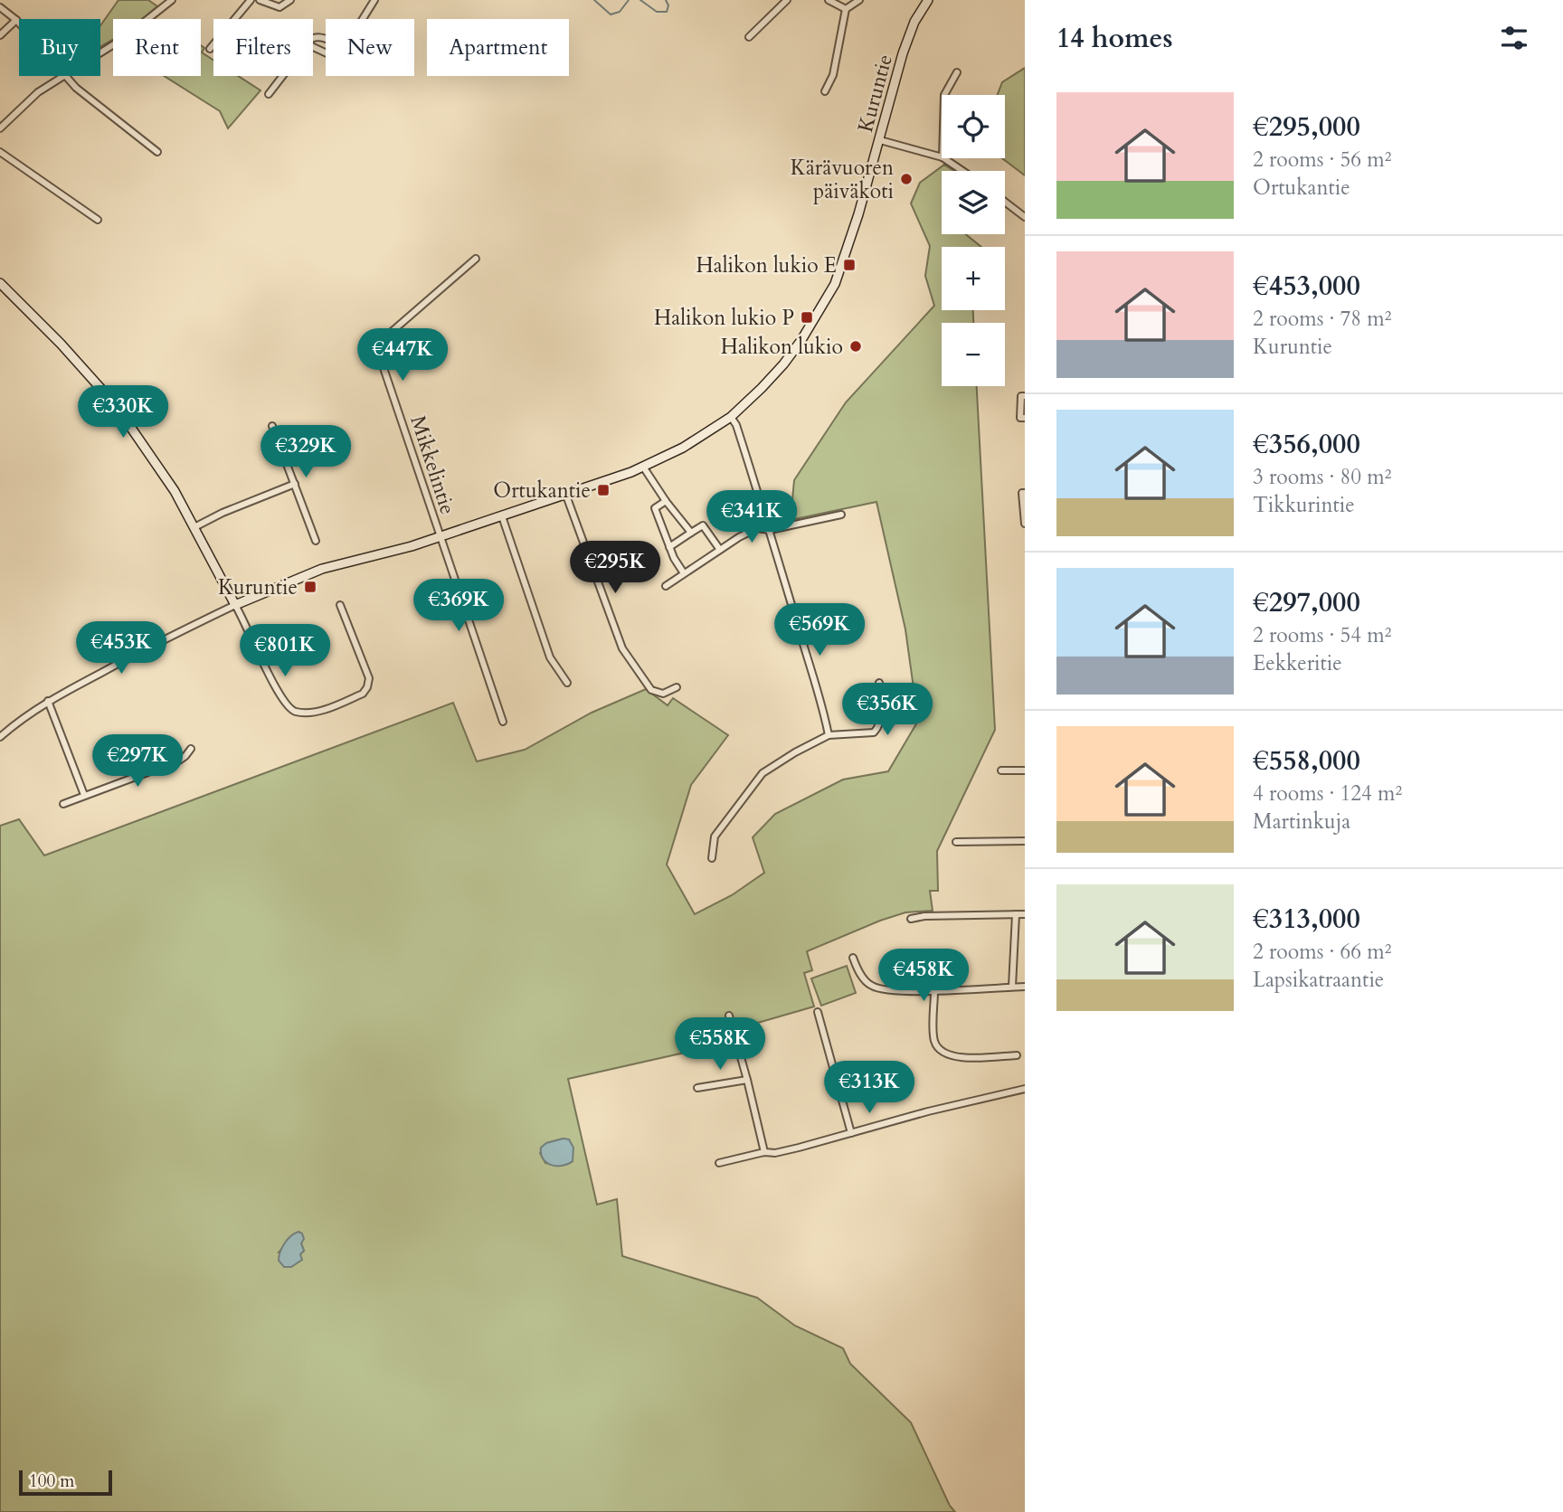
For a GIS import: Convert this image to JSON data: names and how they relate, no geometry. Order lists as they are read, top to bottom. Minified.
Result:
{"streets":{"street":["Kuruntie","Mikkelintie"]},"crossings":[["Kuruntie","Mikkelintie"]],"places":{"other":["Kärävuoren päiväkoti","Halikon lukio"],"transit":["Halikon lukio E","Halikon lukio P","Ortukantie","Kuruntie"]},"scale_bar":"100 m","page":{"heading":"14 homes","chip":["Buy","Rent","Filters","New","Apartment"],"list":[{"name":"€295,000","note":"2 rooms · 56 m² · Ortukantie"},{"name":"€453,000","note":"2 rooms · 78 m² · Kuruntie"},{"name":"€356,000","note":"3 rooms · 80 m² · Tikkurintie"},{"name":"€297,000","note":"2 rooms · 54 m² · Eekkeritie"},{"name":"€558,000","note":"4 rooms · 124 m² · Martinkuja"},{"name":"€313,000","note":"2 rooms · 66 m² · Lapsikatraantie"}],"map_buttons":["+","−"],"price":["€447K","€330K","€329K","€341K","€295K","€369K","€569K","€453K","€801K","€356K","€297K","€458K","€558K","€313K"],"scale":"100 m"}}
